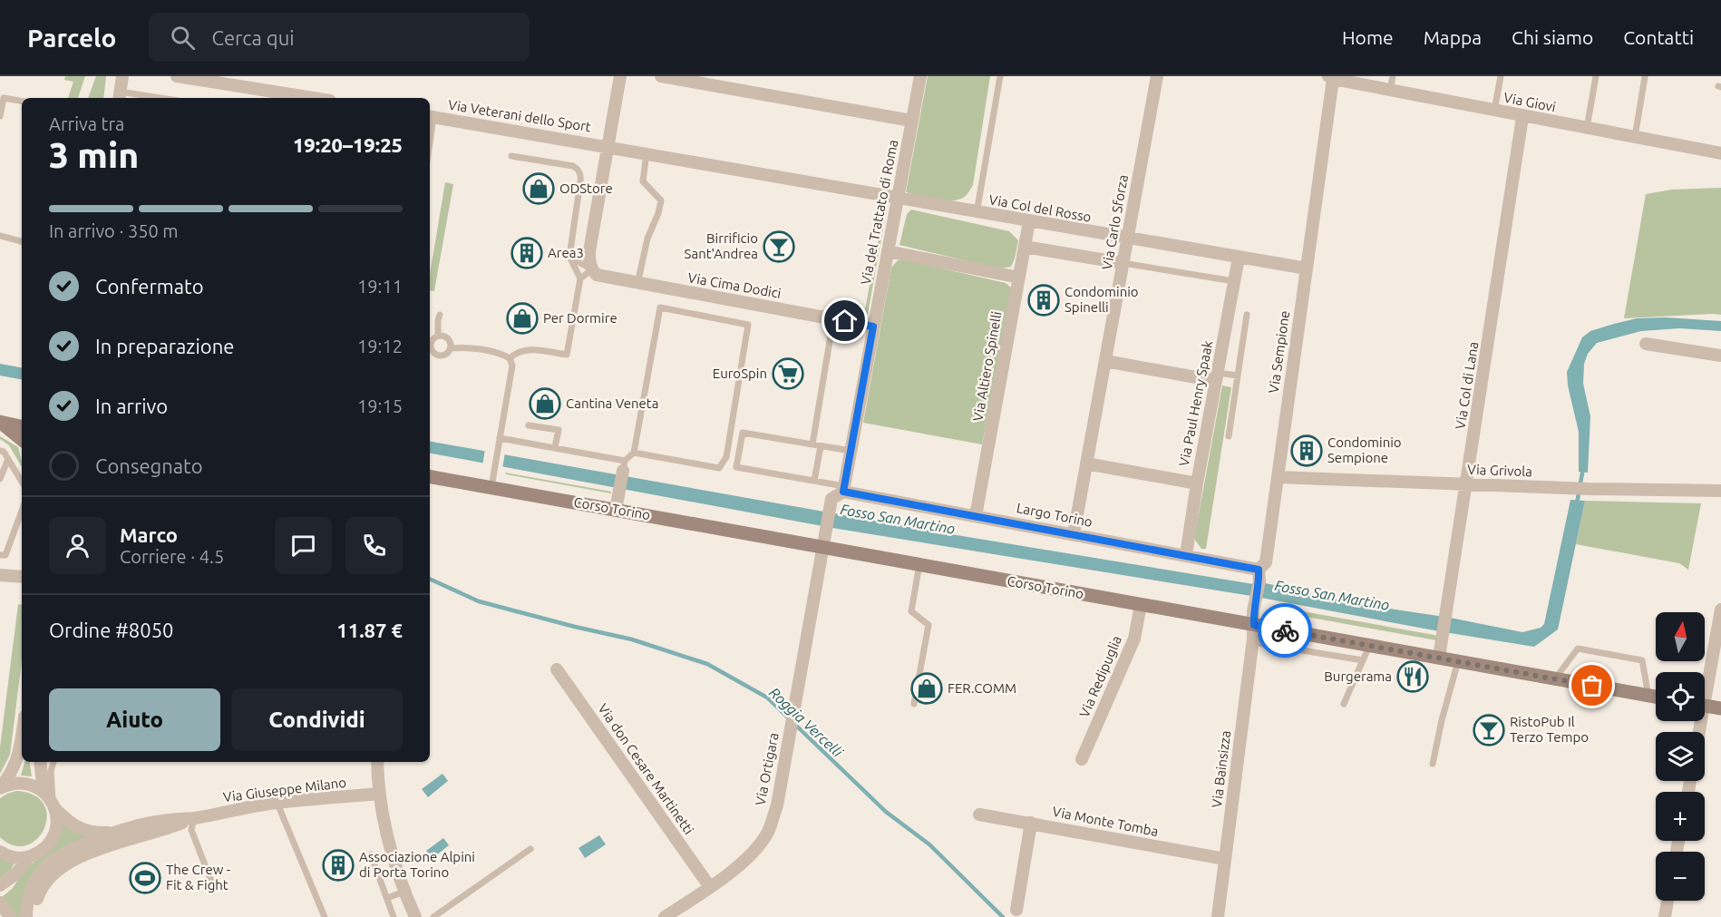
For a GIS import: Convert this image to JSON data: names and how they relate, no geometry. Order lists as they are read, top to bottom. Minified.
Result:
{"streets":{"main road":["Corso Torino"],"street":["Via Giovi","Via Veterani dello Sport","Via Col del Rosso","Via del Trattato di Roma","Via Carlo Sforza","Via Cima Dodici","Via Sempione","Via Altiero Spinelli","Via Col di Lana","Via Paul Henry Spaak","Via Grivola","Largo Torino","Via Redipuglia","Via don Cesare Martinetti","Via Ortigara","Via Bainsizza","Via Giuseppe Milano","Via Monte Tomba"]},"crossings":[["Via Giovi","Via Sempione"],["Via Giovi","Via Col di Lana"],["Via Veterani dello Sport","Via Col del Rosso"],["Via Col del Rosso","Via del Trattato di Roma"],["Via Col del Rosso","Via Carlo Sforza"],["Via Col del Rosso","Via Sempione"],["Via Col del Rosso","Via Altiero Spinelli"],["Via Col del Rosso","Via Paul Henry Spaak"],["Via del Trattato di Roma","Via Cima Dodici"],["Via del Trattato di Roma","Largo Torino"],["Via del Trattato di Roma","Via Ortigara"],["Via Carlo Sforza","Largo Torino"],["Via Sempione","Via Grivola"],["Via Sempione","Corso Torino"],["Via Sempione","Largo Torino"],["Via Sempione","Via Bainsizza"],["Via Altiero Spinelli","Largo Torino"],["Via Col di Lana","Via Grivola"],["Via Col di Lana","Corso Torino"],["Via Paul Henry Spaak","Largo Torino"],["Corso Torino","Via Redipuglia"],["Corso Torino","Via Ortigara"],["Corso Torino","Via Bainsizza"],["Via don Cesare Martinetti","Via Ortigara"],["Via Bainsizza","Via Monte Tomba"]],"water":["Fosso San Martino","Roggia Vercelli"],"places":{"shop":["ODStore","Per Dormire","Cantina Veneta","FER.COMM"],"bar":["Birrificio Sant'Andrea","RistoPub Il Terzo Tempo"],"building":["Area3","Condominio Spinelli","Condominio Sempione","Associazione Alpini di Porta Torino"],"supermarket":["EuroSpin"],"restaurant":["Burgerama"],"sports":["The Crew - Fit & Fight"]},"north":"top","page":{"header":"Parcelo","search":"Cerca qui","nav":["Home","Mappa","Chi siamo","Contatti"],"heading":["3 min","Arriva tra","19:20–19:25"],"panel":["Marco","Corriere · 4.5","Ordine #8050","11.87 €"],"bar":"In arrivo · 350 m","list":[["Confermato","19:11"],["In preparazione","19:12"],["In arrivo","19:15"],"Consegnato"],"map_buttons":["+","−"],"buttons":["Aiuto","Condividi"]}}
